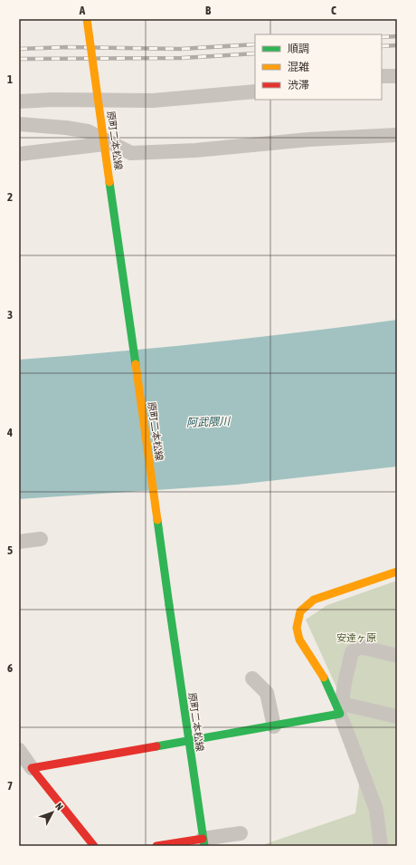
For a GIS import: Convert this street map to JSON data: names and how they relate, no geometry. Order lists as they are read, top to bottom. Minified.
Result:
{"streets":{"main road":["原町二本松線"]},"water":["阿武隈川"],"parks":["安達ヶ原"],"legend":["順調","混雑","渋滞"],"north":"top right","grid":{"columns":["A","B","C"],"rows":["1","2","3","4","5","6","7"]}}
